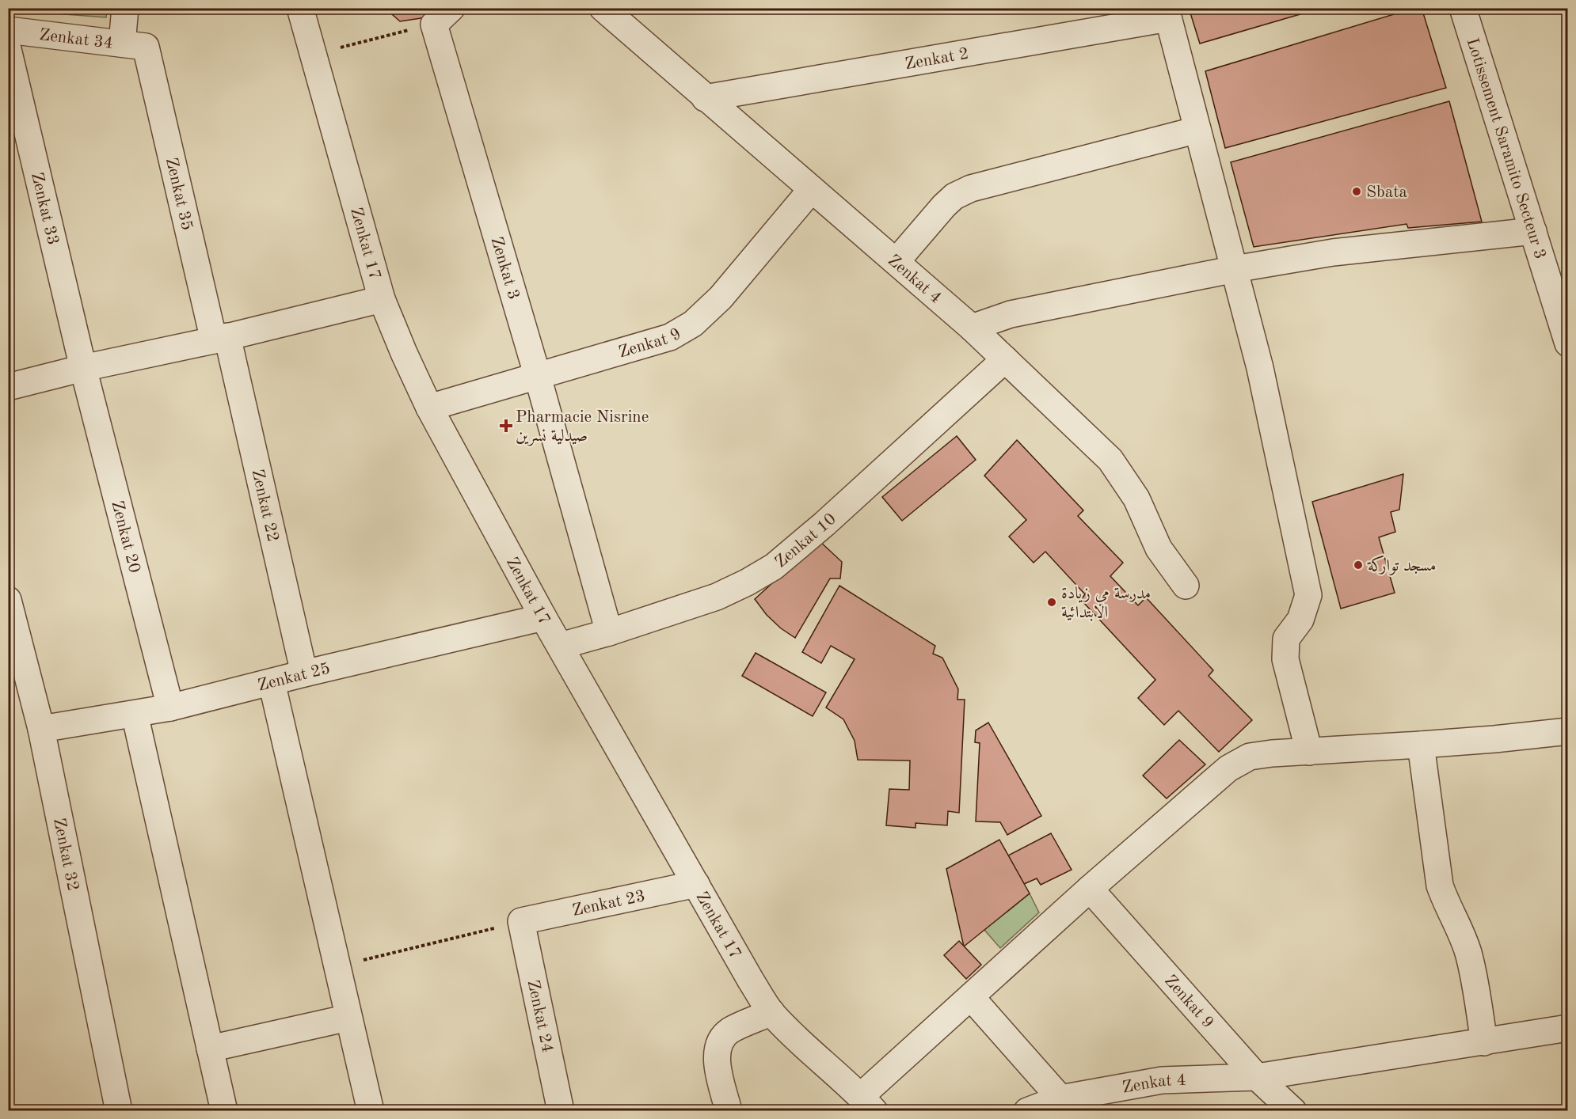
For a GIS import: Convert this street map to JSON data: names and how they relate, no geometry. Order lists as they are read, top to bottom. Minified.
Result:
{"streets":{"street":["Zenkat 34","Zenkat 2","Lotissement Saramito Secteur 3","Zenkat 35","Zenkat 33","Zenkat 17","Zenkat 3","Zenkat 4","Zenkat 9","Zenkat 22","Zenkat 20","Zenkat 10","Zenkat 25","Zenkat 32","Zenkat 23","Zenkat 24"]},"crossings":[["Zenkat 34","Zenkat 35"],["Zenkat 2","Zenkat 4"],["Zenkat 35","Zenkat 22"],["Zenkat 33","Zenkat 20"],["Zenkat 17","Zenkat 9"],["Zenkat 17","Zenkat 10"],["Zenkat 17","Zenkat 25"],["Zenkat 17","Zenkat 23"],["Zenkat 3","Zenkat 9"],["Zenkat 3","Zenkat 10"],["Zenkat 4","Zenkat 9"],["Zenkat 4","Zenkat 10"],["Zenkat 22","Zenkat 25"],["Zenkat 20","Zenkat 25"],["Zenkat 25","Zenkat 32"],["Zenkat 23","Zenkat 24"]],"places":{"other":["Sbata","مسجد تواركة","مدرسة مي زيادة الابتدائية"],"health":["Pharmacie Nisrine صيدلية نسرين"]}}
